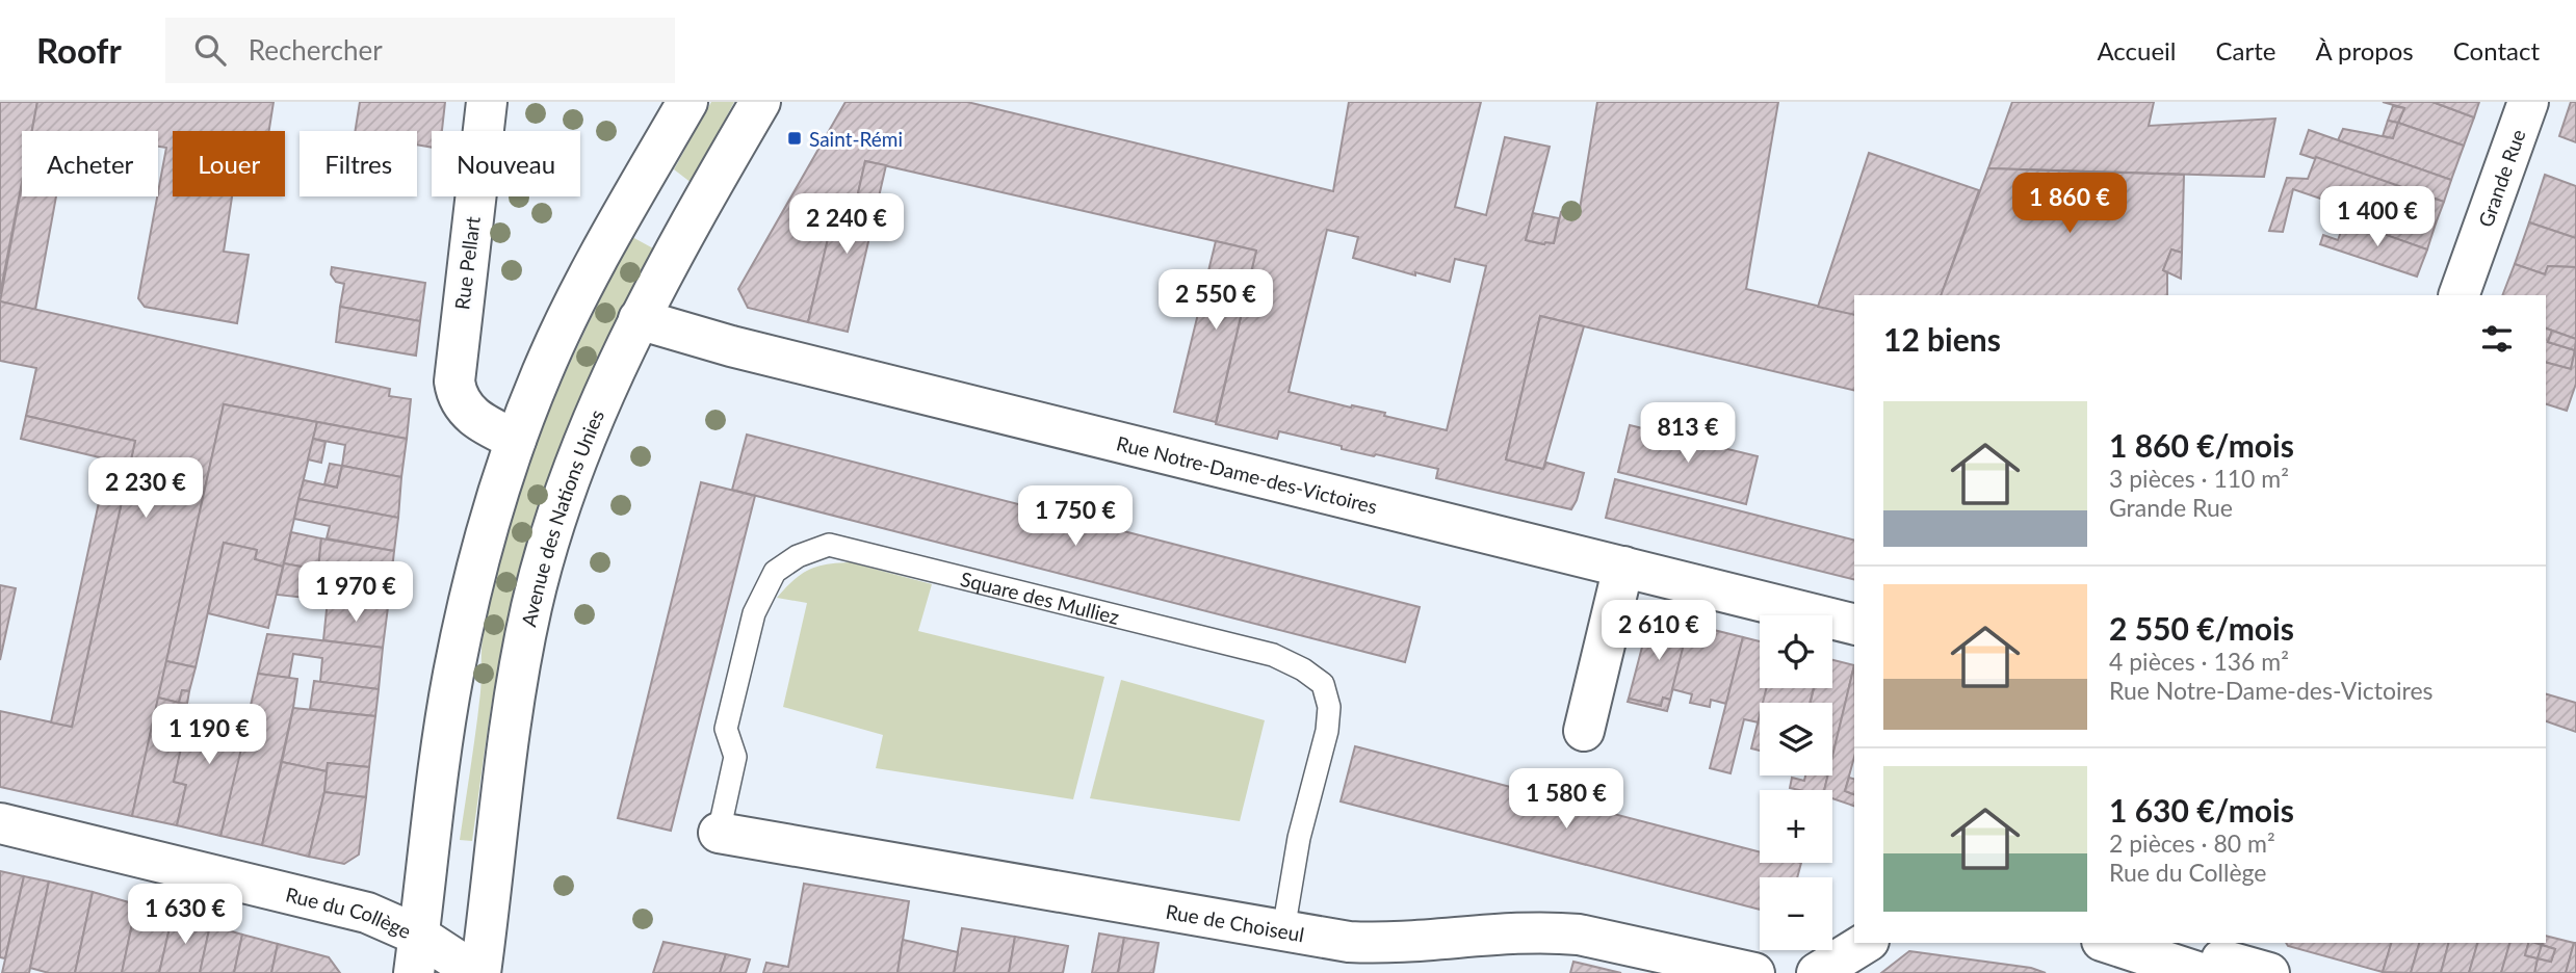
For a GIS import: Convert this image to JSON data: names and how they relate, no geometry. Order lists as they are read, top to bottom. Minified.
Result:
{"streets":{"street":["Grande Rue","Rue Pellart","Rue Notre-Dame-des-Victoires","Avenue des Nations Unies","Rue du Collège","Rue de Choiseul"],"lane":["Square des Mulliez"]},"crossings":[["Rue Notre-Dame-des-Victoires","Avenue des Nations Unies"],["Avenue des Nations Unies","Rue du Collège"],["Square des Mulliez","Rue de Choiseul"]],"places":{"transit":["Saint-Rémi"]},"page":{"header":"Roofr","search":"Rechercher","nav":["Accueil","Carte","À propos","Contact"],"chip":["Acheter","Louer","Filtres","Nouveau"],"price":["1 860 €","1 400 €","2 240 €","2 550 €","813 €","2 230 €","1 750 €","1 970 €","2 610 €","1 190 €","1 580 €","1 630 €"],"heading":"12 biens","list":[{"name":"1 860 €/mois","note":"3 pièces · 110 m² · Grande Rue"},{"name":"2 550 €/mois","note":"4 pièces · 136 m² · Rue Notre-Dame-des-Victoires"},{"name":"1 630 €/mois","note":"2 pièces · 80 m² · Rue du Collège"}],"map_buttons":["+","−"]}}
